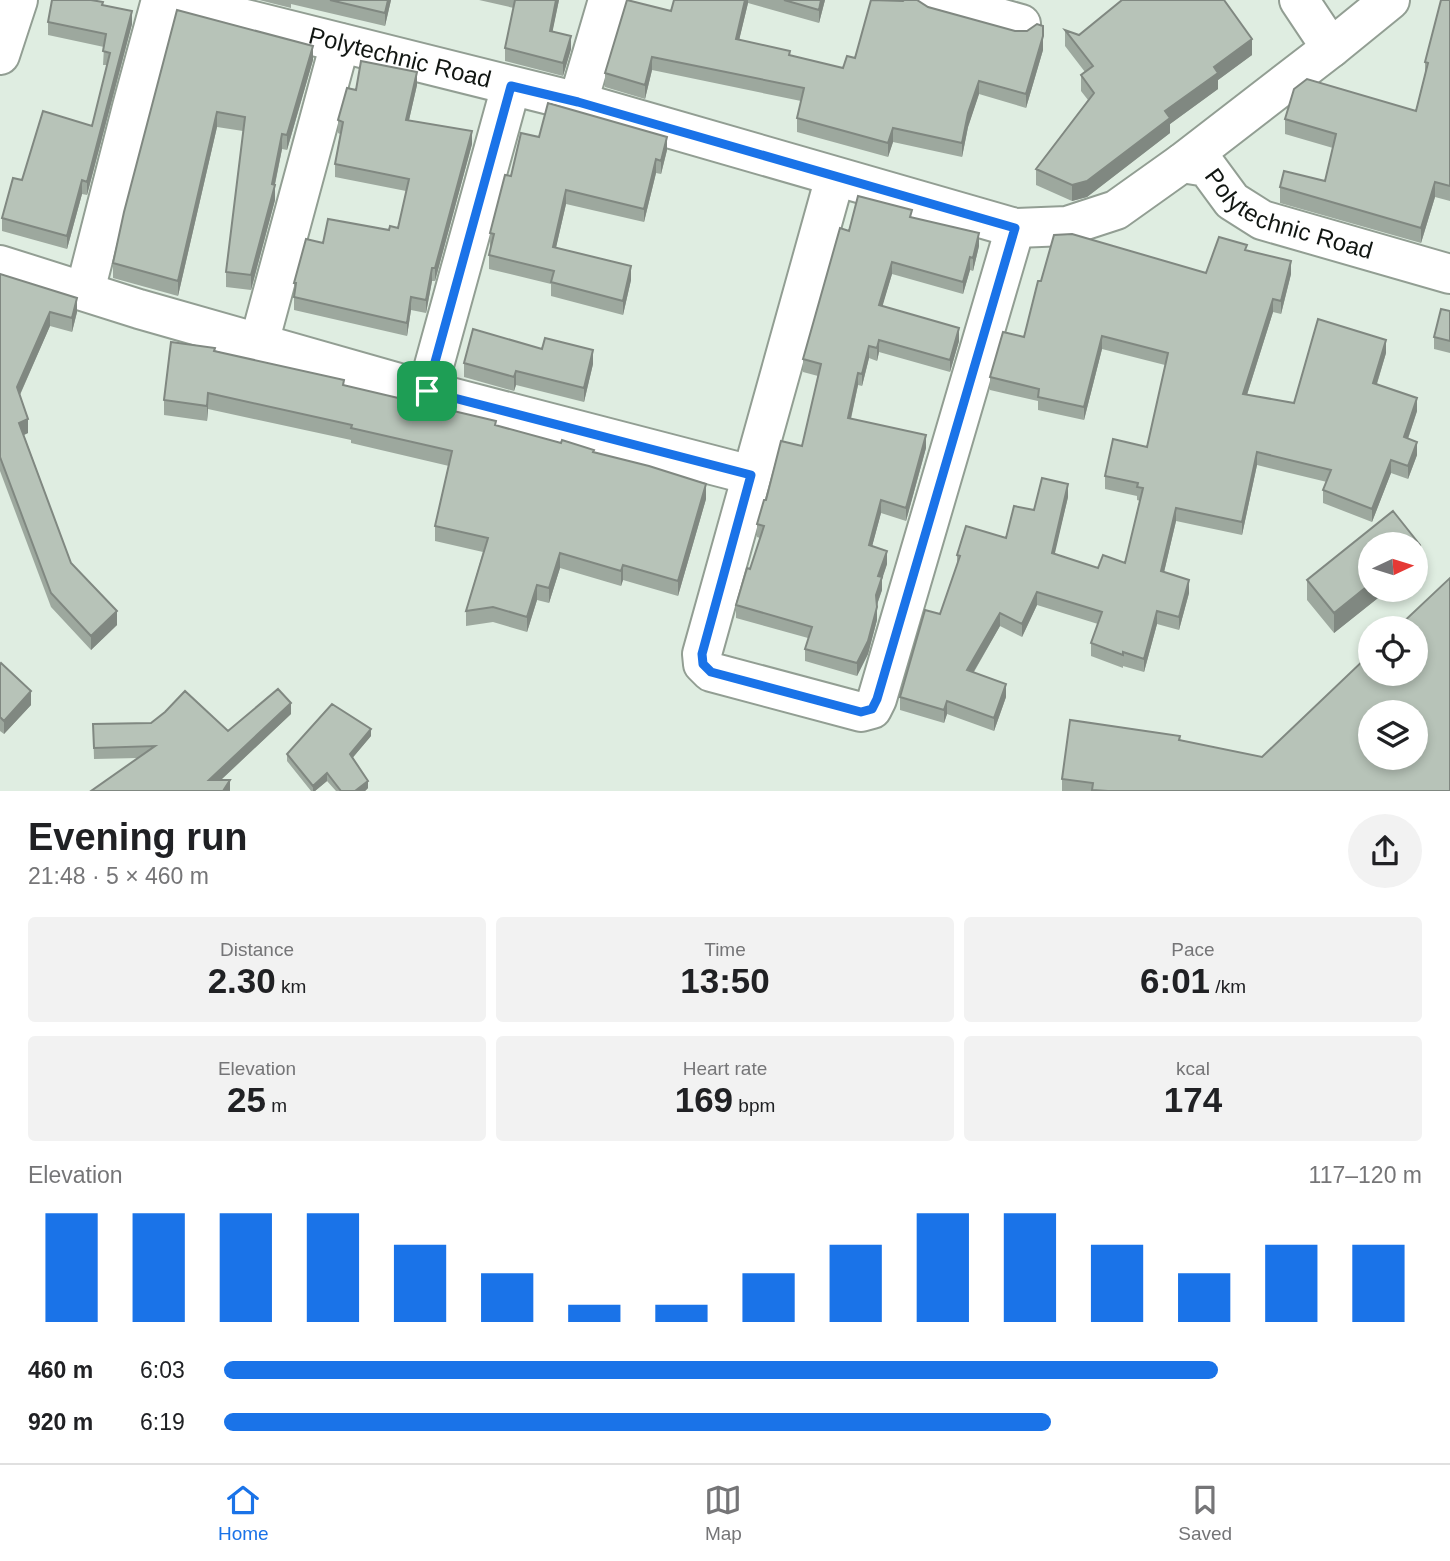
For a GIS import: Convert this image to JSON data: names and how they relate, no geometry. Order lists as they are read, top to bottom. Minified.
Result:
{"streets":{"street":["Polytechnic Road"]},"north":"right","page":{"heading":["Evening run","21:48 · 5 × 460 m"],"stats":[["Distance","2.30 km"],["Time","13:50"],["Pace","6:01 /km"],["Elevation","25 m"],["Heart rate","169 bpm"],["kcal","174"]],"chart":["Elevation","117–120 m"],"list":[{"name":"460 m","note":"6:03"},{"name":"920 m","note":"6:19"}],"tabs":["Home","Map","Saved"]}}
